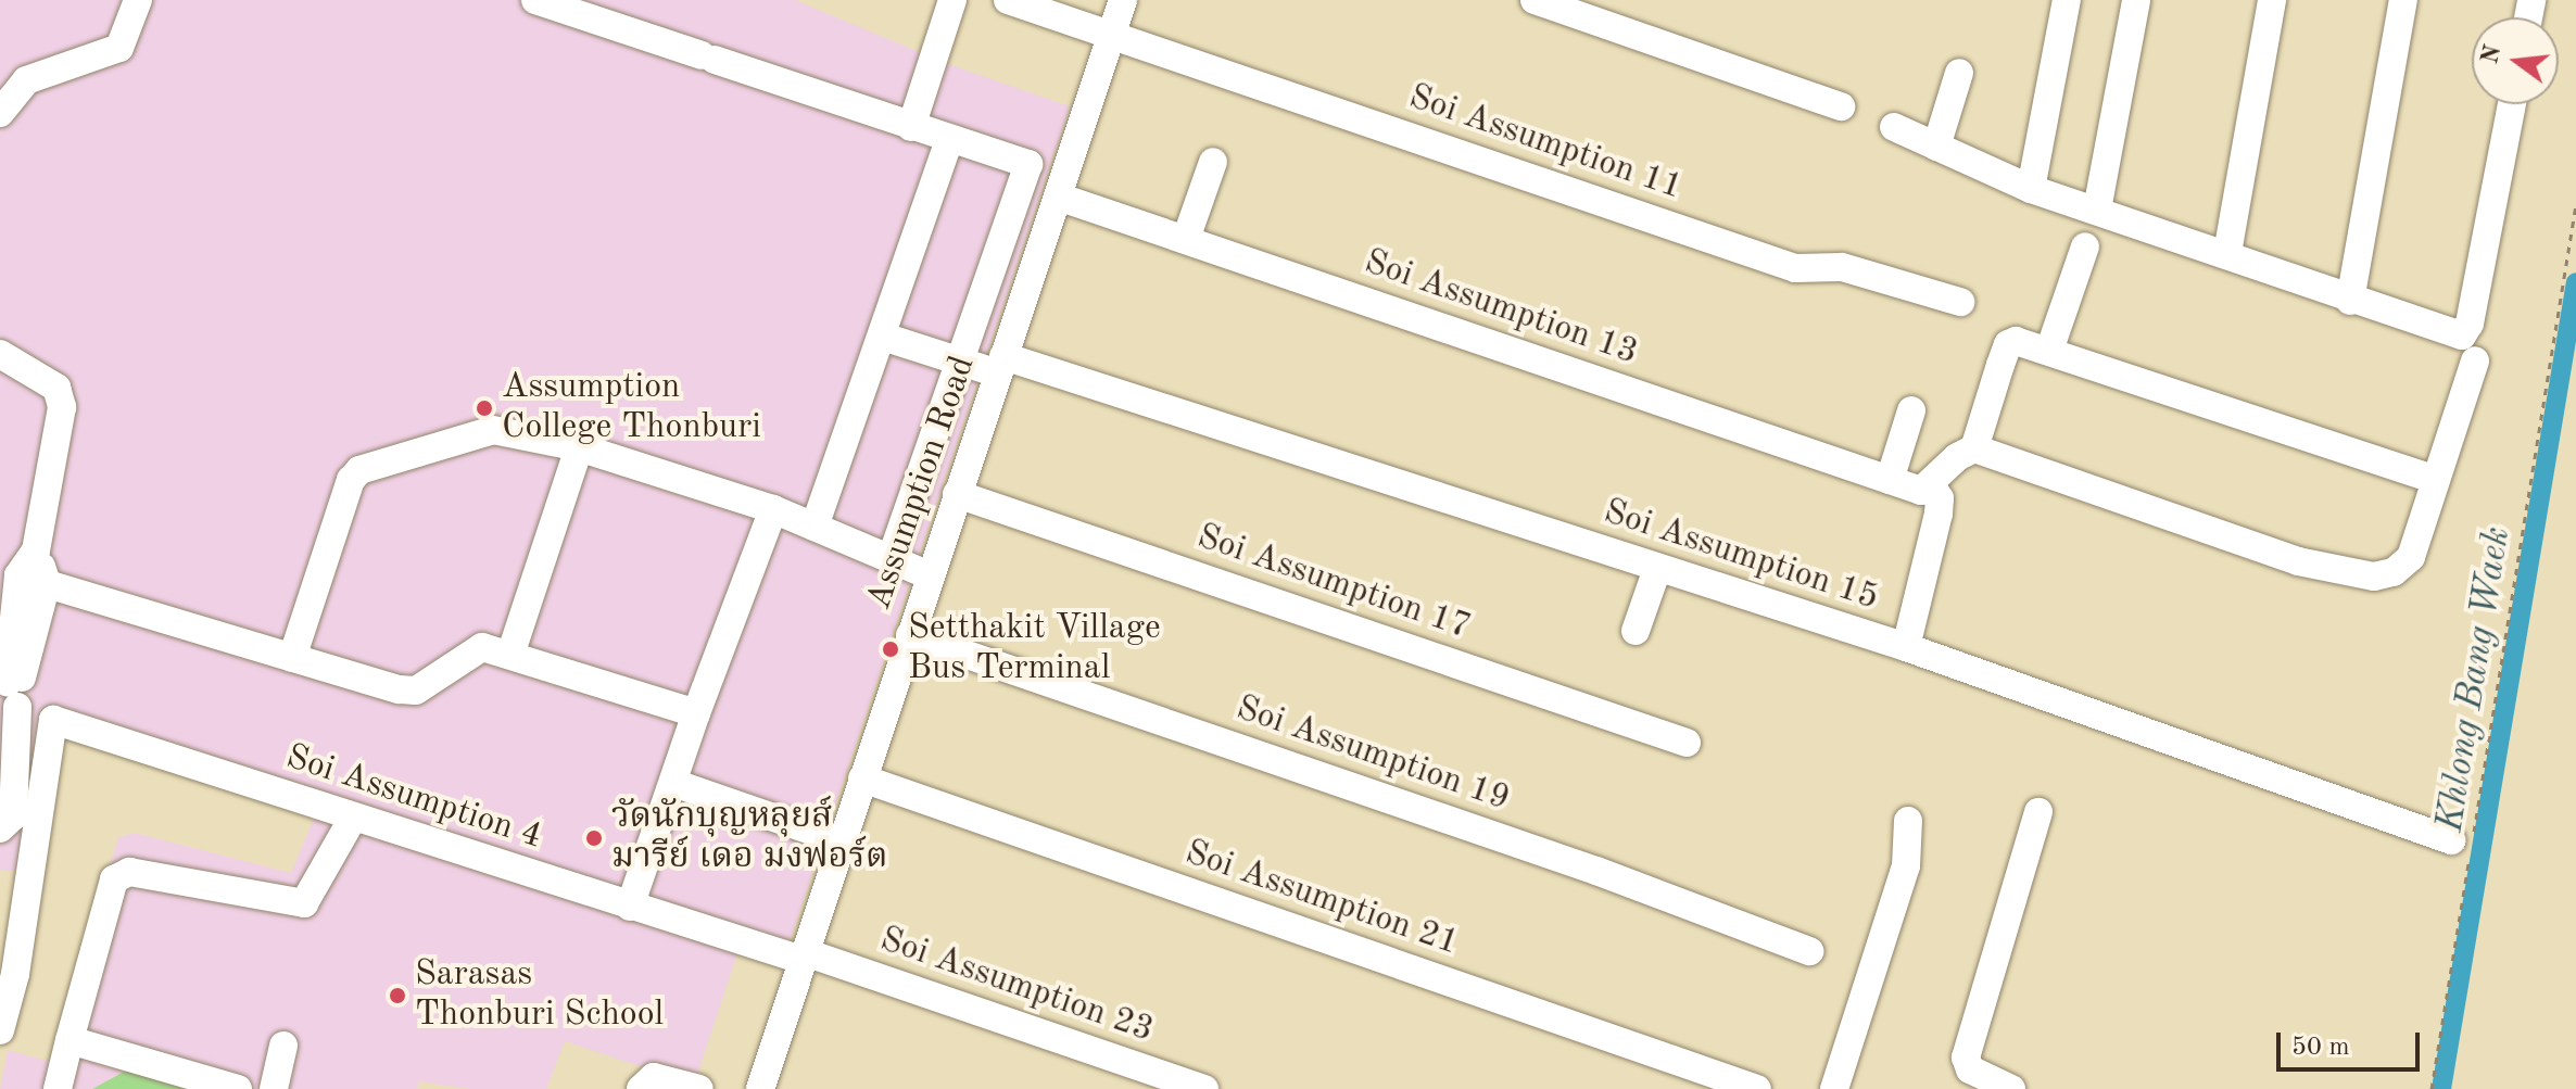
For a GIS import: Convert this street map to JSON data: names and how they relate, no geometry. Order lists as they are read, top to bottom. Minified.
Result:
{"streets":{"street":["Soi Assumption 11","Soi Assumption 13","Assumption Road","Soi Assumption 15","Soi Assumption 17","Soi Assumption 19","Soi Assumption 4","Soi Assumption 21","Soi Assumption 23"]},"crossings":[["Soi Assumption 11","Assumption Road"],["Soi Assumption 13","Assumption Road"],["Assumption Road","Soi Assumption 15"],["Assumption Road","Soi Assumption 17"],["Assumption Road","Soi Assumption 19"],["Assumption Road","Soi Assumption 4"],["Assumption Road","Soi Assumption 21"],["Assumption Road","Soi Assumption 23"],["Soi Assumption 4","Soi Assumption 23"]],"water":["Khlong Bang Waek"],"places":["Assumption College Thonburi","Setthakit Village Bus Terminal","วัดนักบุญหลุยส์ มารีย์ เดอ มงฟอร์ต","Sarasas Thonburi School"],"scale_bar":"50 m","north":"left"}
